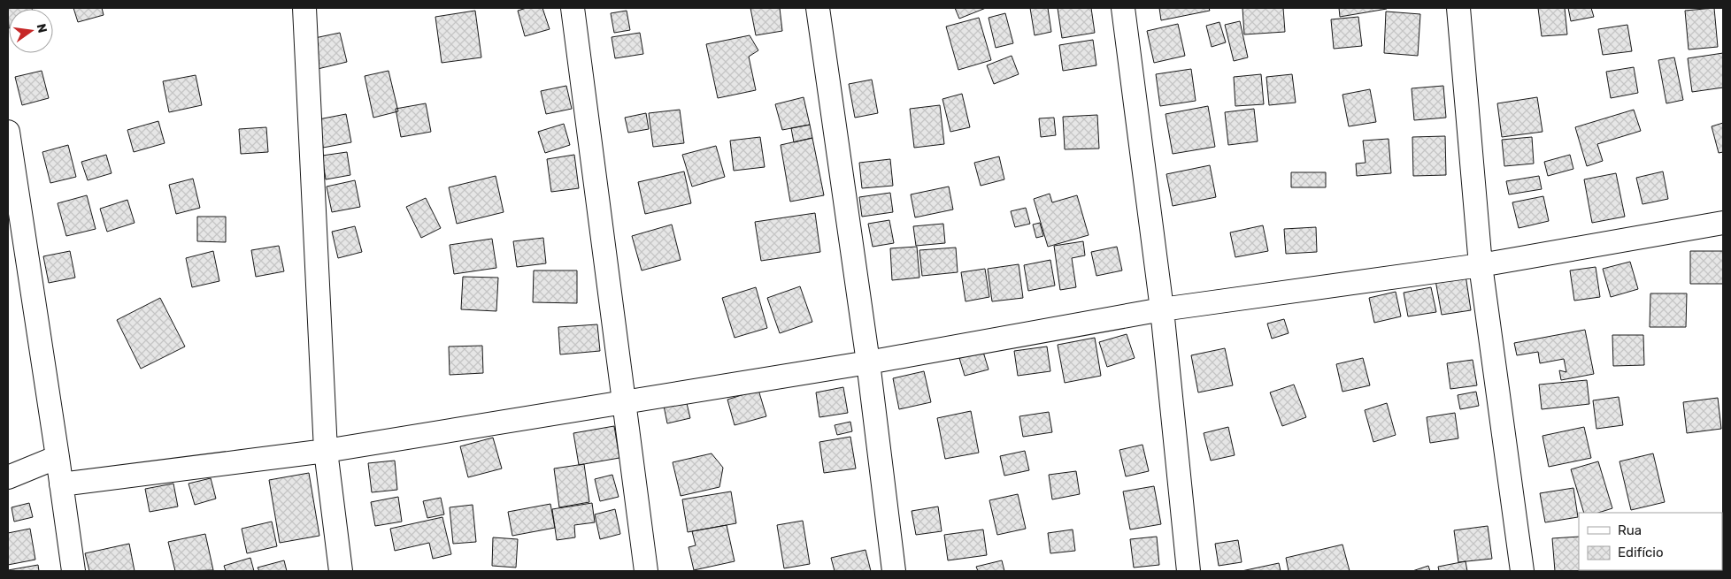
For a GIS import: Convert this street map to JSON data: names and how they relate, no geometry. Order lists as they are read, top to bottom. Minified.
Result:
{"legend":["Rua","Edifício"],"north":"right"}
